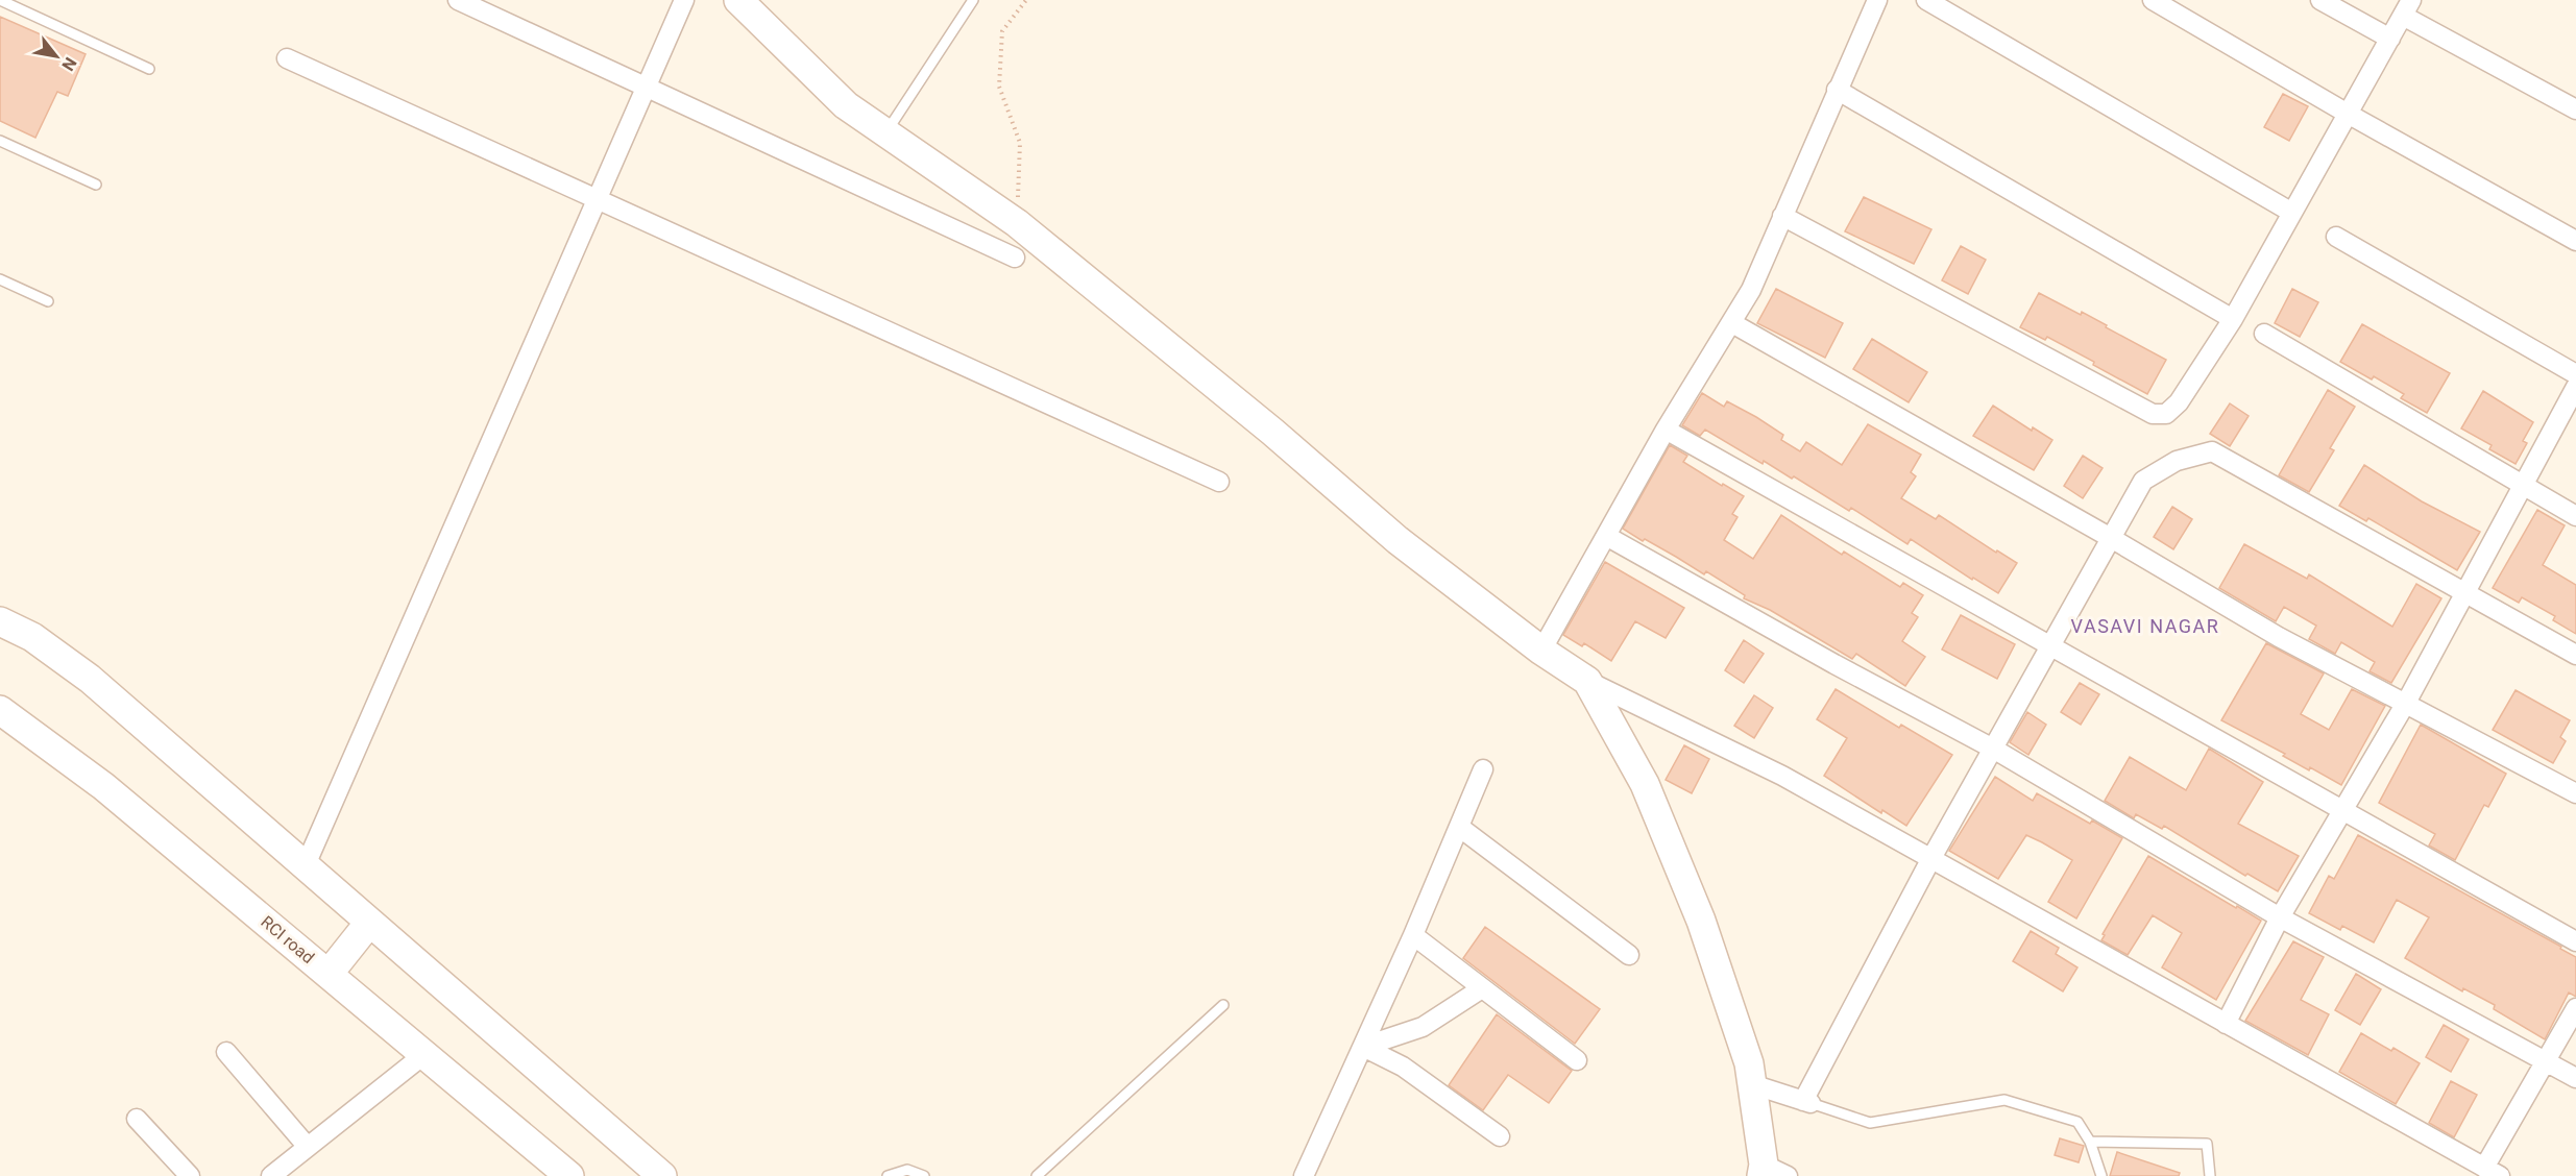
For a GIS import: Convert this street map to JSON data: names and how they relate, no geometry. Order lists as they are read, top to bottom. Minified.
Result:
{"streets":{"main road":["RCI road"]},"districts":["VASAVI NAGAR"],"north":"bottom right"}
